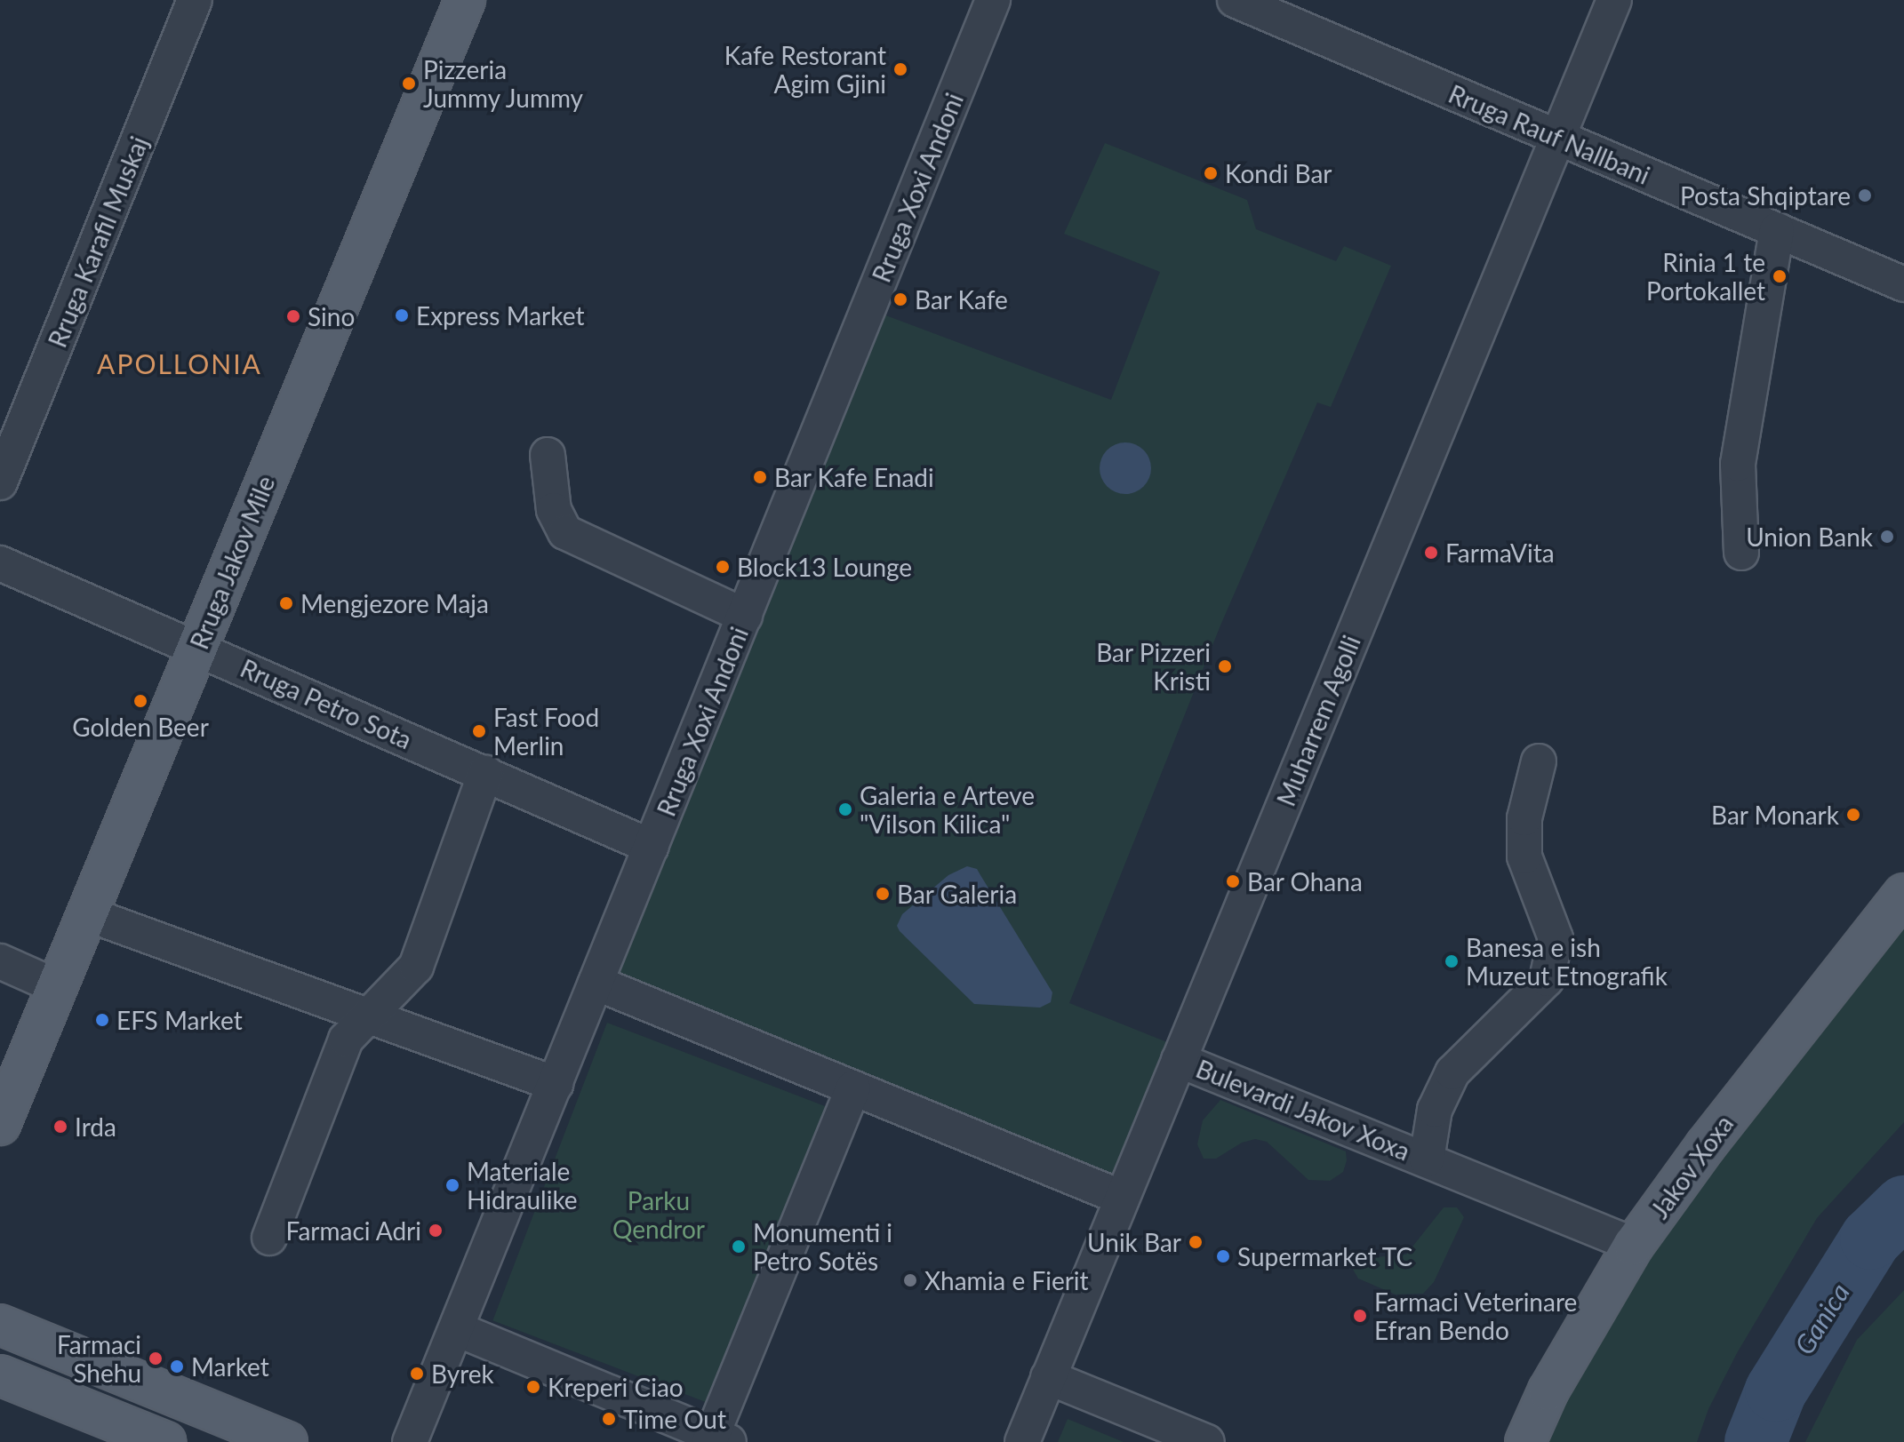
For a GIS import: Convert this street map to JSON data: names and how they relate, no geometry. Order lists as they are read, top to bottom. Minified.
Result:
{"streets":{"main road":["Rruga Jakov Mile","Jakov Xoxa"],"street":["Rruga Rauf Nallbani","Rruga Xoxi Andoni","Rruga Karafil Muskaj","Rruga Petro Sota","Muharrem Agolli","Bulevardi Jakov Xoxa"]},"crossings":[["Rruga Rauf Nallbani","Muharrem Agolli"],["Rruga Xoxi Andoni","Rruga Petro Sota"],["Rruga Jakov Mile","Rruga Petro Sota"],["Muharrem Agolli","Bulevardi Jakov Xoxa"],["Bulevardi Jakov Xoxa","Jakov Xoxa"]],"districts":["APOLLONIA"],"water":["Ganica"],"parks":["Parku Qendror"],"places":["Kafe Restorant Agim Gjini","Pizzeria Jummy Jummy","Kondi Bar","Posta Shqiptare","Rinia 1 te Portokallet","Bar Kafe","Express Market","Sino","Bar Kafe Enadi","Union Bank","FarmaVita","Block13 Lounge","Mengjezore Maja","Bar Pizzeri Kristi","Golden Beer","Fast Food Merlin","Galeria e Arteve \"Vilson Kilica\"","Bar Monark","Bar Ohana","Bar Galeria","Banesa e ish Muzeut Etnografik","EFS Market","Irda","Materiale Hidraulike","Farmaci Adri","Unik Bar","Monumenti i Petro Sotës","Supermarket TC","Xhamia e Fierit","Farmaci Veterinare Efran Bendo","Farmaci Shehu","Market","Byrek","Kreperi Ciao","Time Out"]}
